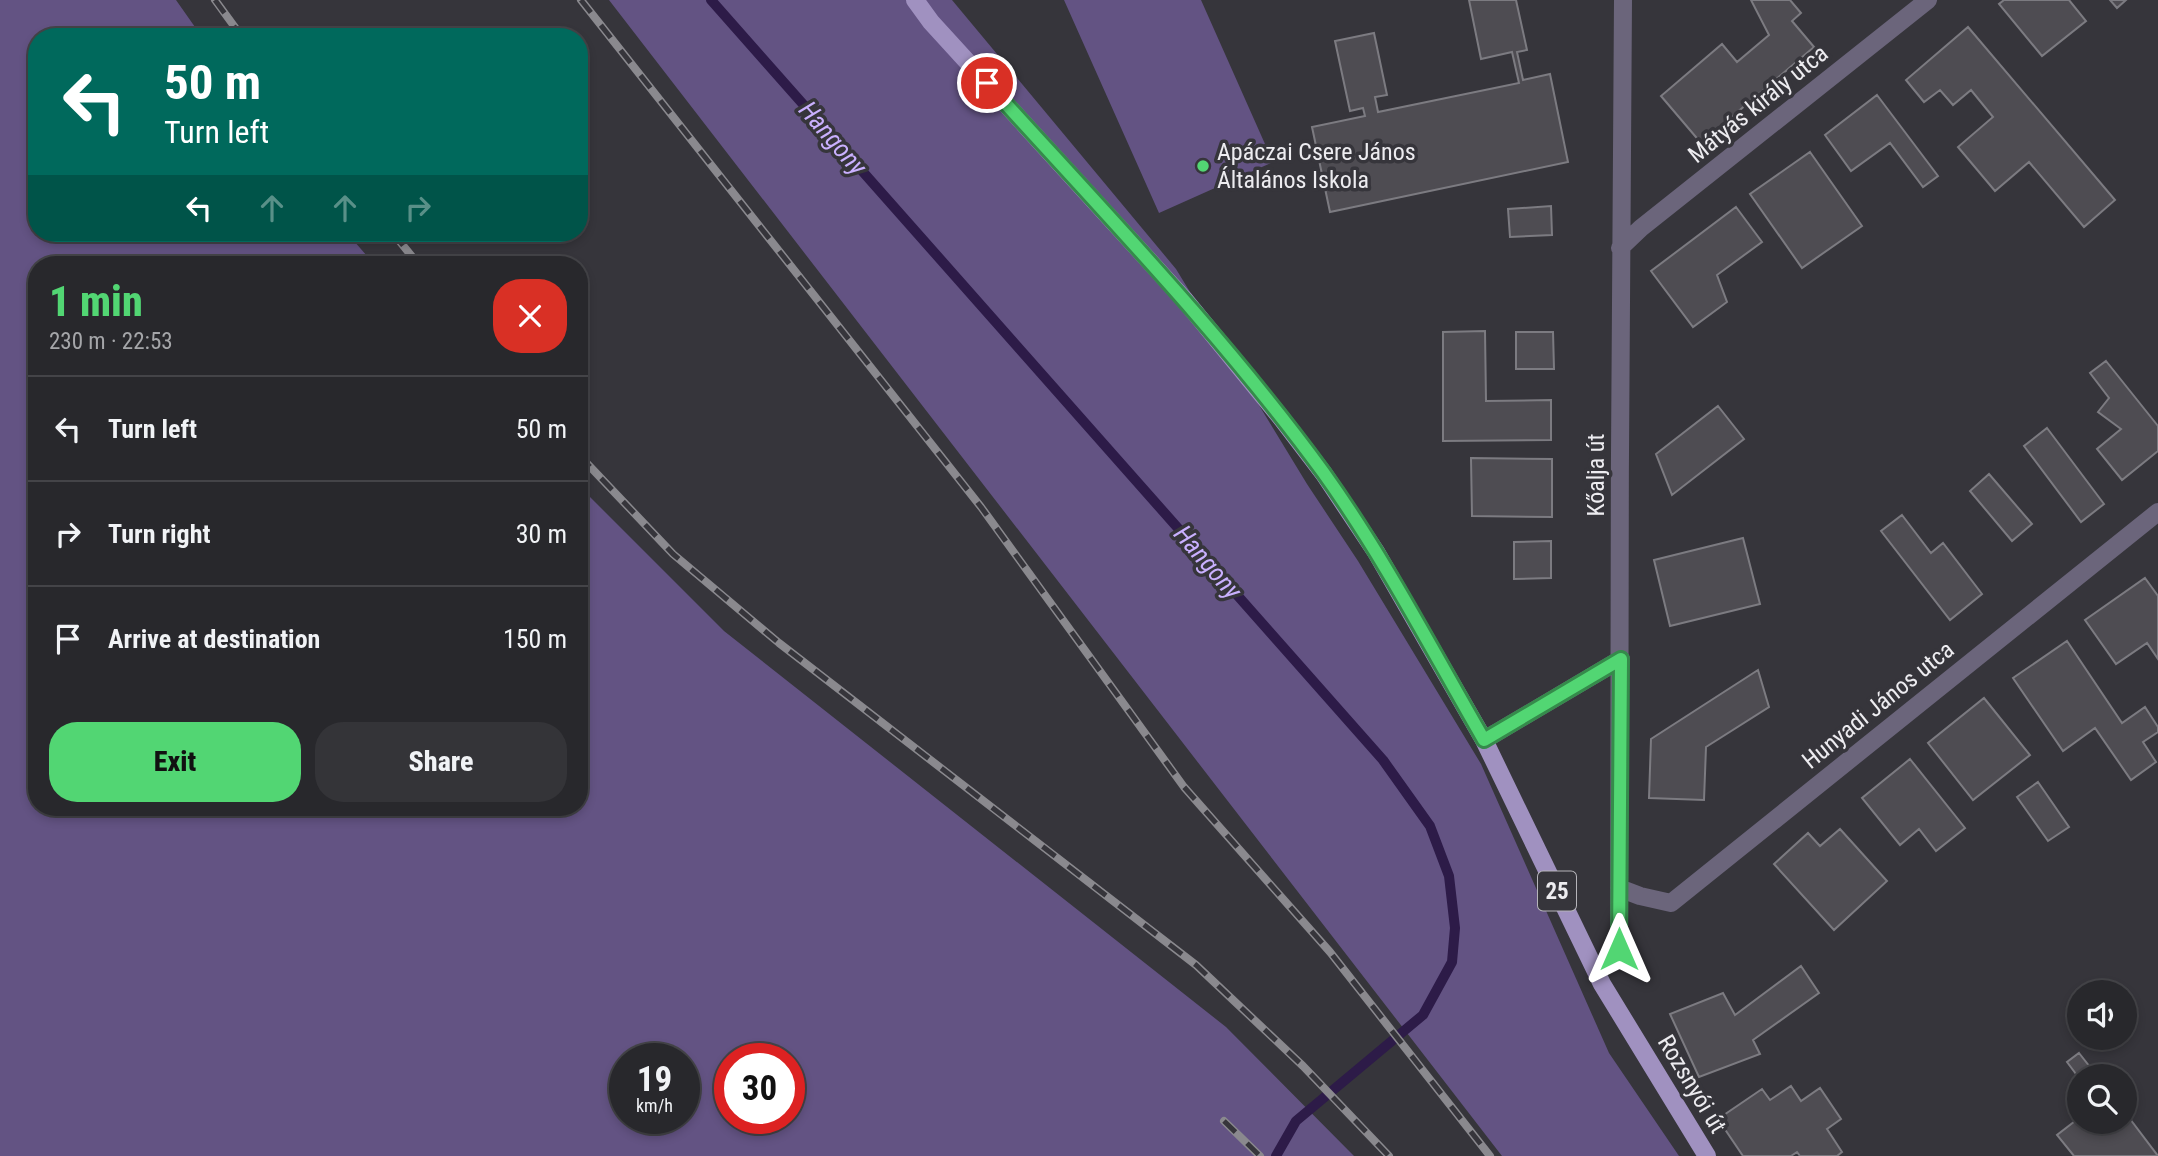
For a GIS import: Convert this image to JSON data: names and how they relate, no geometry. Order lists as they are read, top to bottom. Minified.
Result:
{"streets":{"main road":["25","Rozsnyói út"],"street":["Mátyás király utca","Kőalja út","Hunyadi János utca"]},"crossings":[["Mátyás király utca","Kőalja út"],["Kőalja út","Hunyadi János utca"],["25","Rozsnyói út"]],"water":["Hangony"],"places":["Apáczai Csere János Általános Iskola"],"page":{"turn":["50 m","Turn left"],"heading":["1 min","230 m · 22:53"],"list":[{"name":"Turn left","value":"50 m"},{"name":"Turn right","value":"30 m"},{"name":"Arrive at destination","value":"150 m"}],"buttons":["Exit","Share"],"speed":"19 km/h","limit":"30"}}
